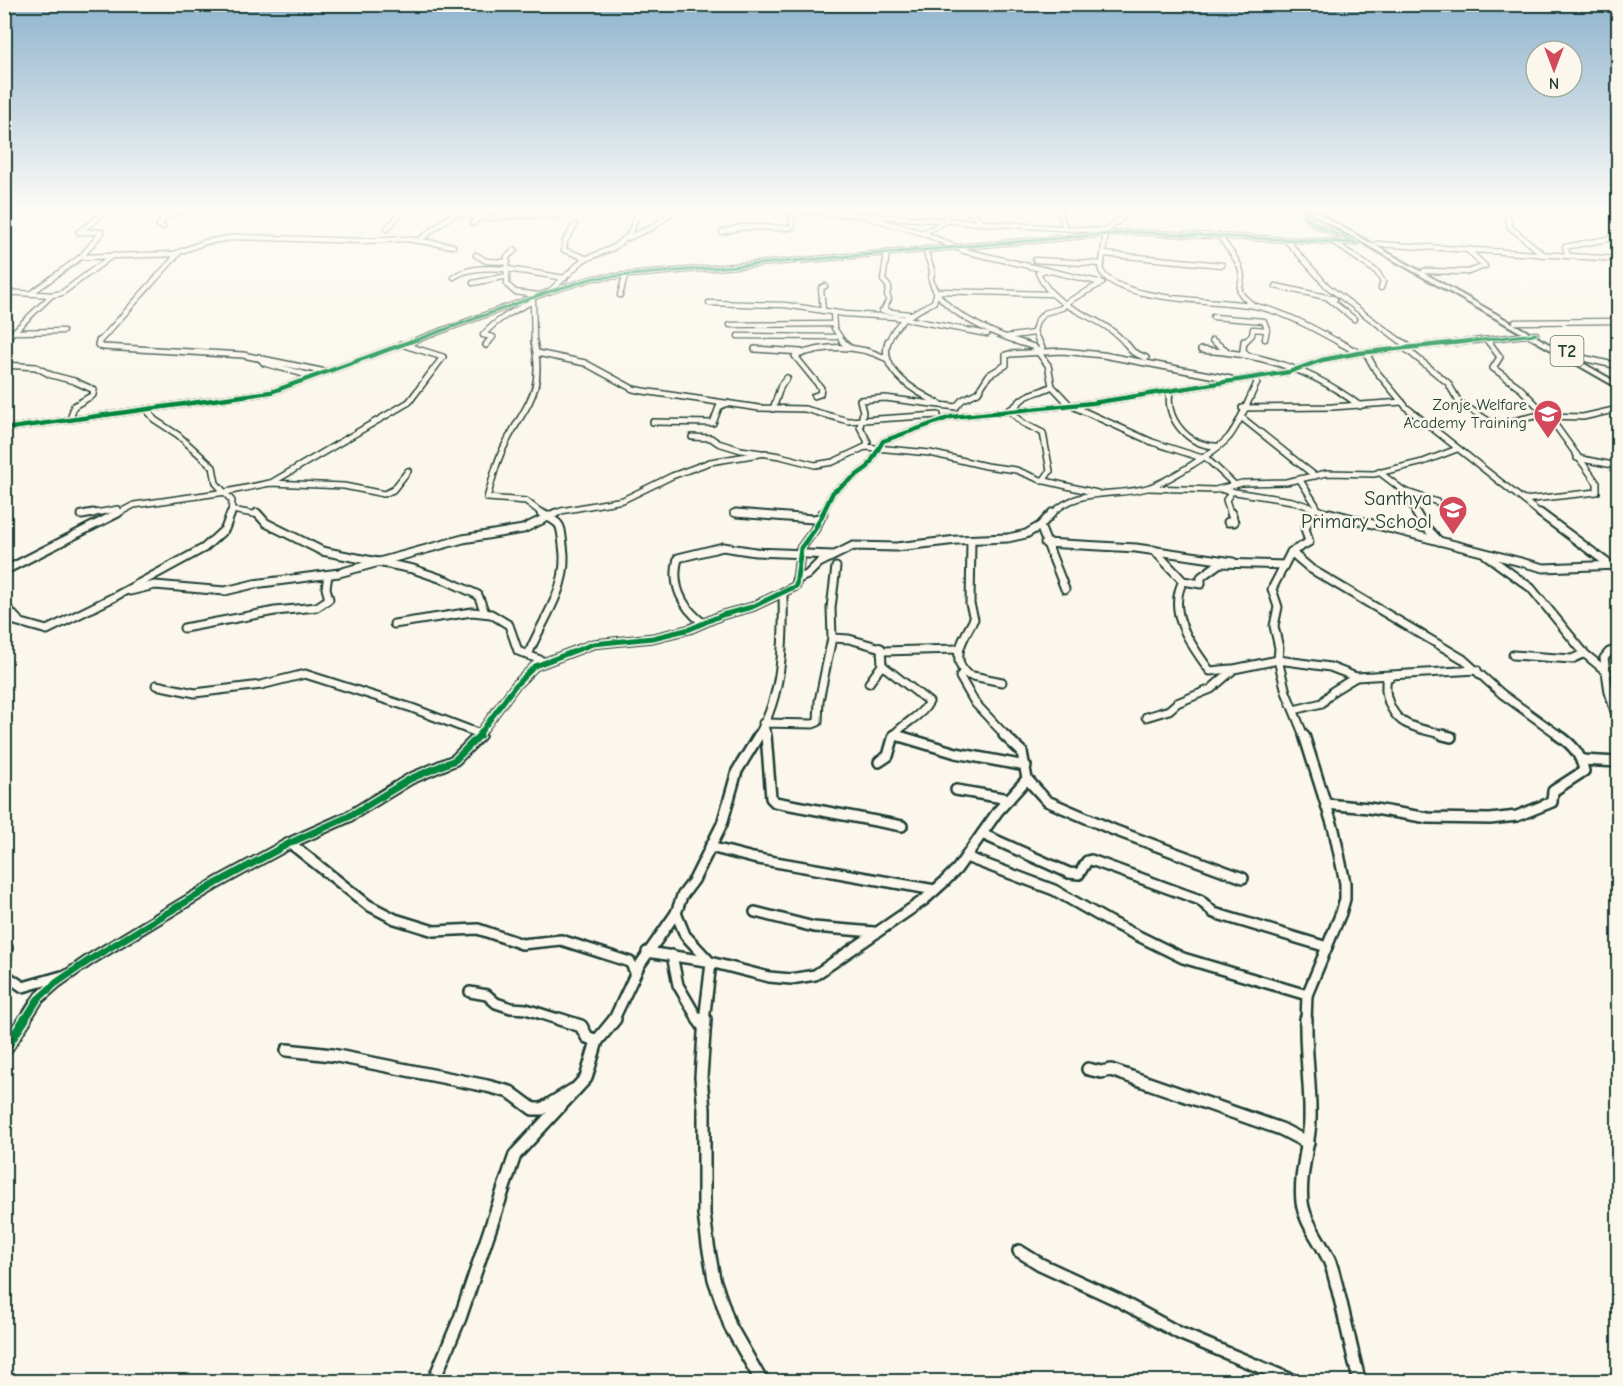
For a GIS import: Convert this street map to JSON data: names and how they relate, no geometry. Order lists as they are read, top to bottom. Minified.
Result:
{"streets":{"highway":["T2"]},"places":{"school or university":["Zonje Welfare Academy Training","Santhya Primary School"]},"north":"bottom"}
